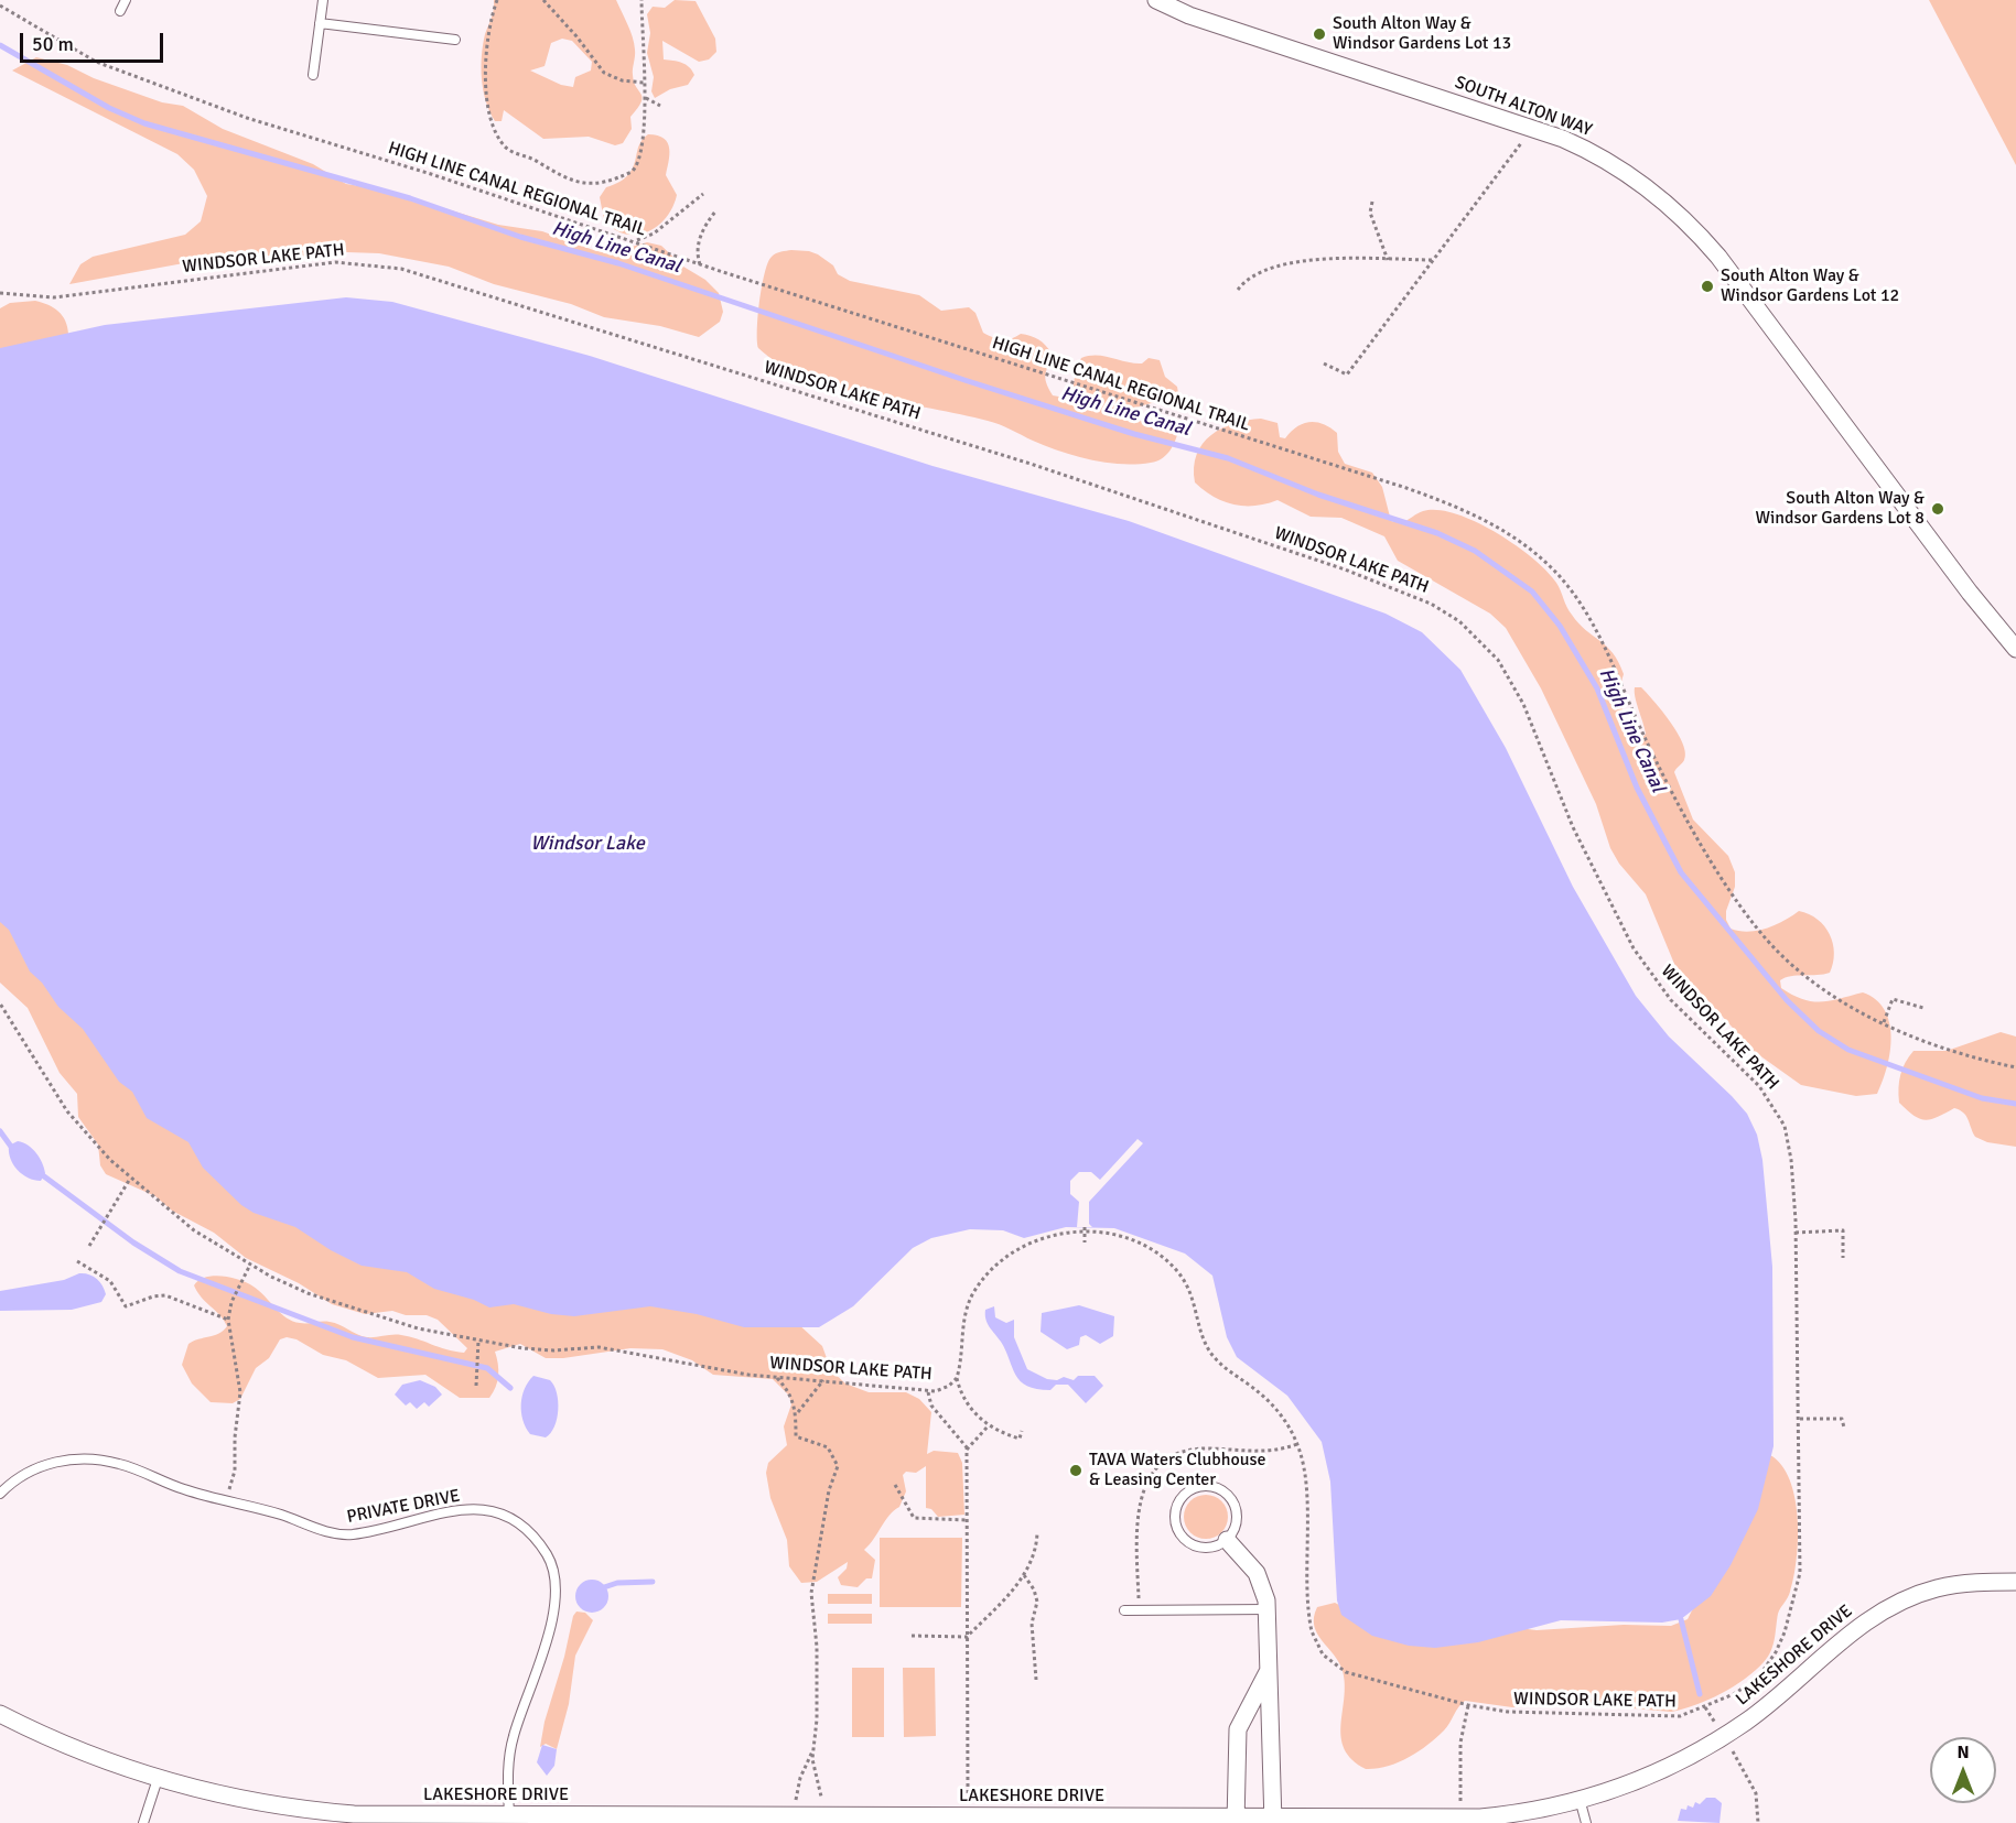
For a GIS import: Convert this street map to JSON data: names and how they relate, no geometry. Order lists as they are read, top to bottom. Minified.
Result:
{"streets":{"street":["SOUTH ALTON WAY","LAKESHORE DRIVE"],"lane":["PRIVATE DRIVE"],"path":["HIGH LINE CANAL REGIONAL TRAIL","WINDSOR LAKE PATH"]},"crossings":[["PRIVATE DRIVE","LAKESHORE DRIVE"]],"water":["High Line Canal","Windsor Lake"],"places":["South Alton Way & Windsor Gardens Lot 13","South Alton Way & Windsor Gardens Lot 12","South Alton Way & Windsor Gardens Lot 8","TAVA Waters Clubhouse & Leasing Center"],"scale_bar":"50 m","north":"top"}
